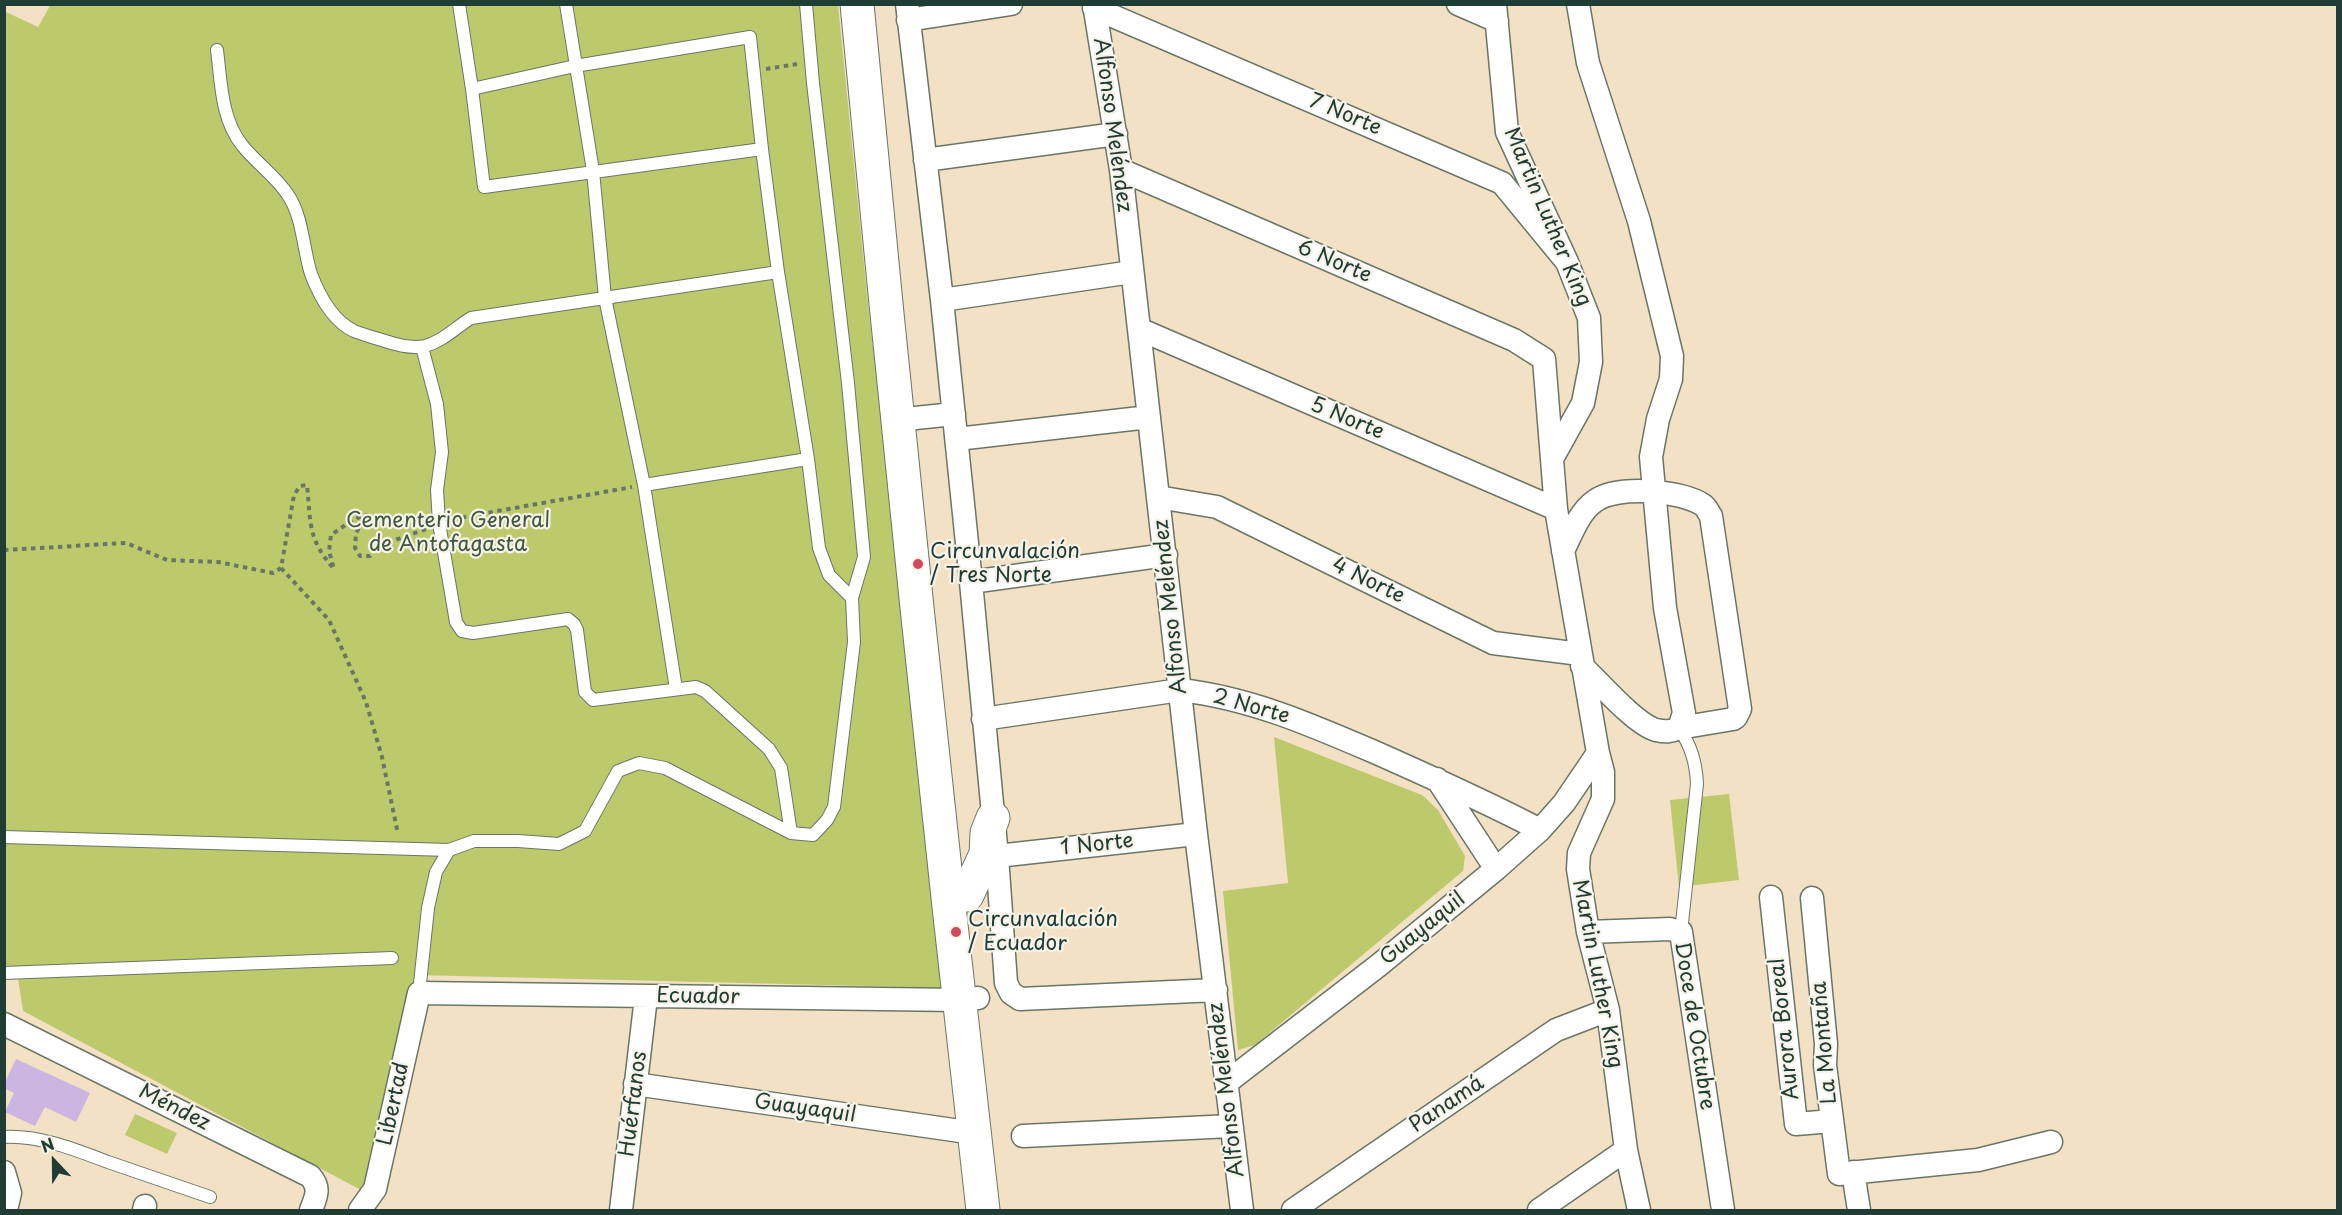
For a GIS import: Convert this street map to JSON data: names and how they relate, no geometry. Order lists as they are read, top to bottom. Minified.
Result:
{"streets":{"street":["7 Norte","Alfonso Meléndez","Martin Luther King","6 Norte","5 Norte","4 Norte","2 Norte","1 Norte","Guayaquil","Ecuador","Doce de Octubre","Aurora Boreal","La Montaña","Libertad","Huérfanos","Panamá","Méndez"]},"crossings":[["7 Norte","Alfonso Meléndez"],["7 Norte","Martin Luther King"],["Alfonso Meléndez","6 Norte"],["Alfonso Meléndez","5 Norte"],["Alfonso Meléndez","4 Norte"],["Alfonso Meléndez","2 Norte"],["Alfonso Meléndez","1 Norte"],["Alfonso Meléndez","Guayaquil"],["Martin Luther King","6 Norte"],["Martin Luther King","5 Norte"],["Martin Luther King","4 Norte"],["Martin Luther King","Guayaquil"],["Martin Luther King","Doce de Octubre"],["Martin Luther King","Panamá"],["2 Norte","Guayaquil"],["Guayaquil","Huérfanos"],["Ecuador","Libertad"],["Ecuador","Huérfanos"],["Aurora Boreal","La Montaña"]],"parks":["Cementerio General de Antofagasta"],"places":["Circunvalación / Tres Norte","Circunvalación / Ecuador"],"north":"top"}
